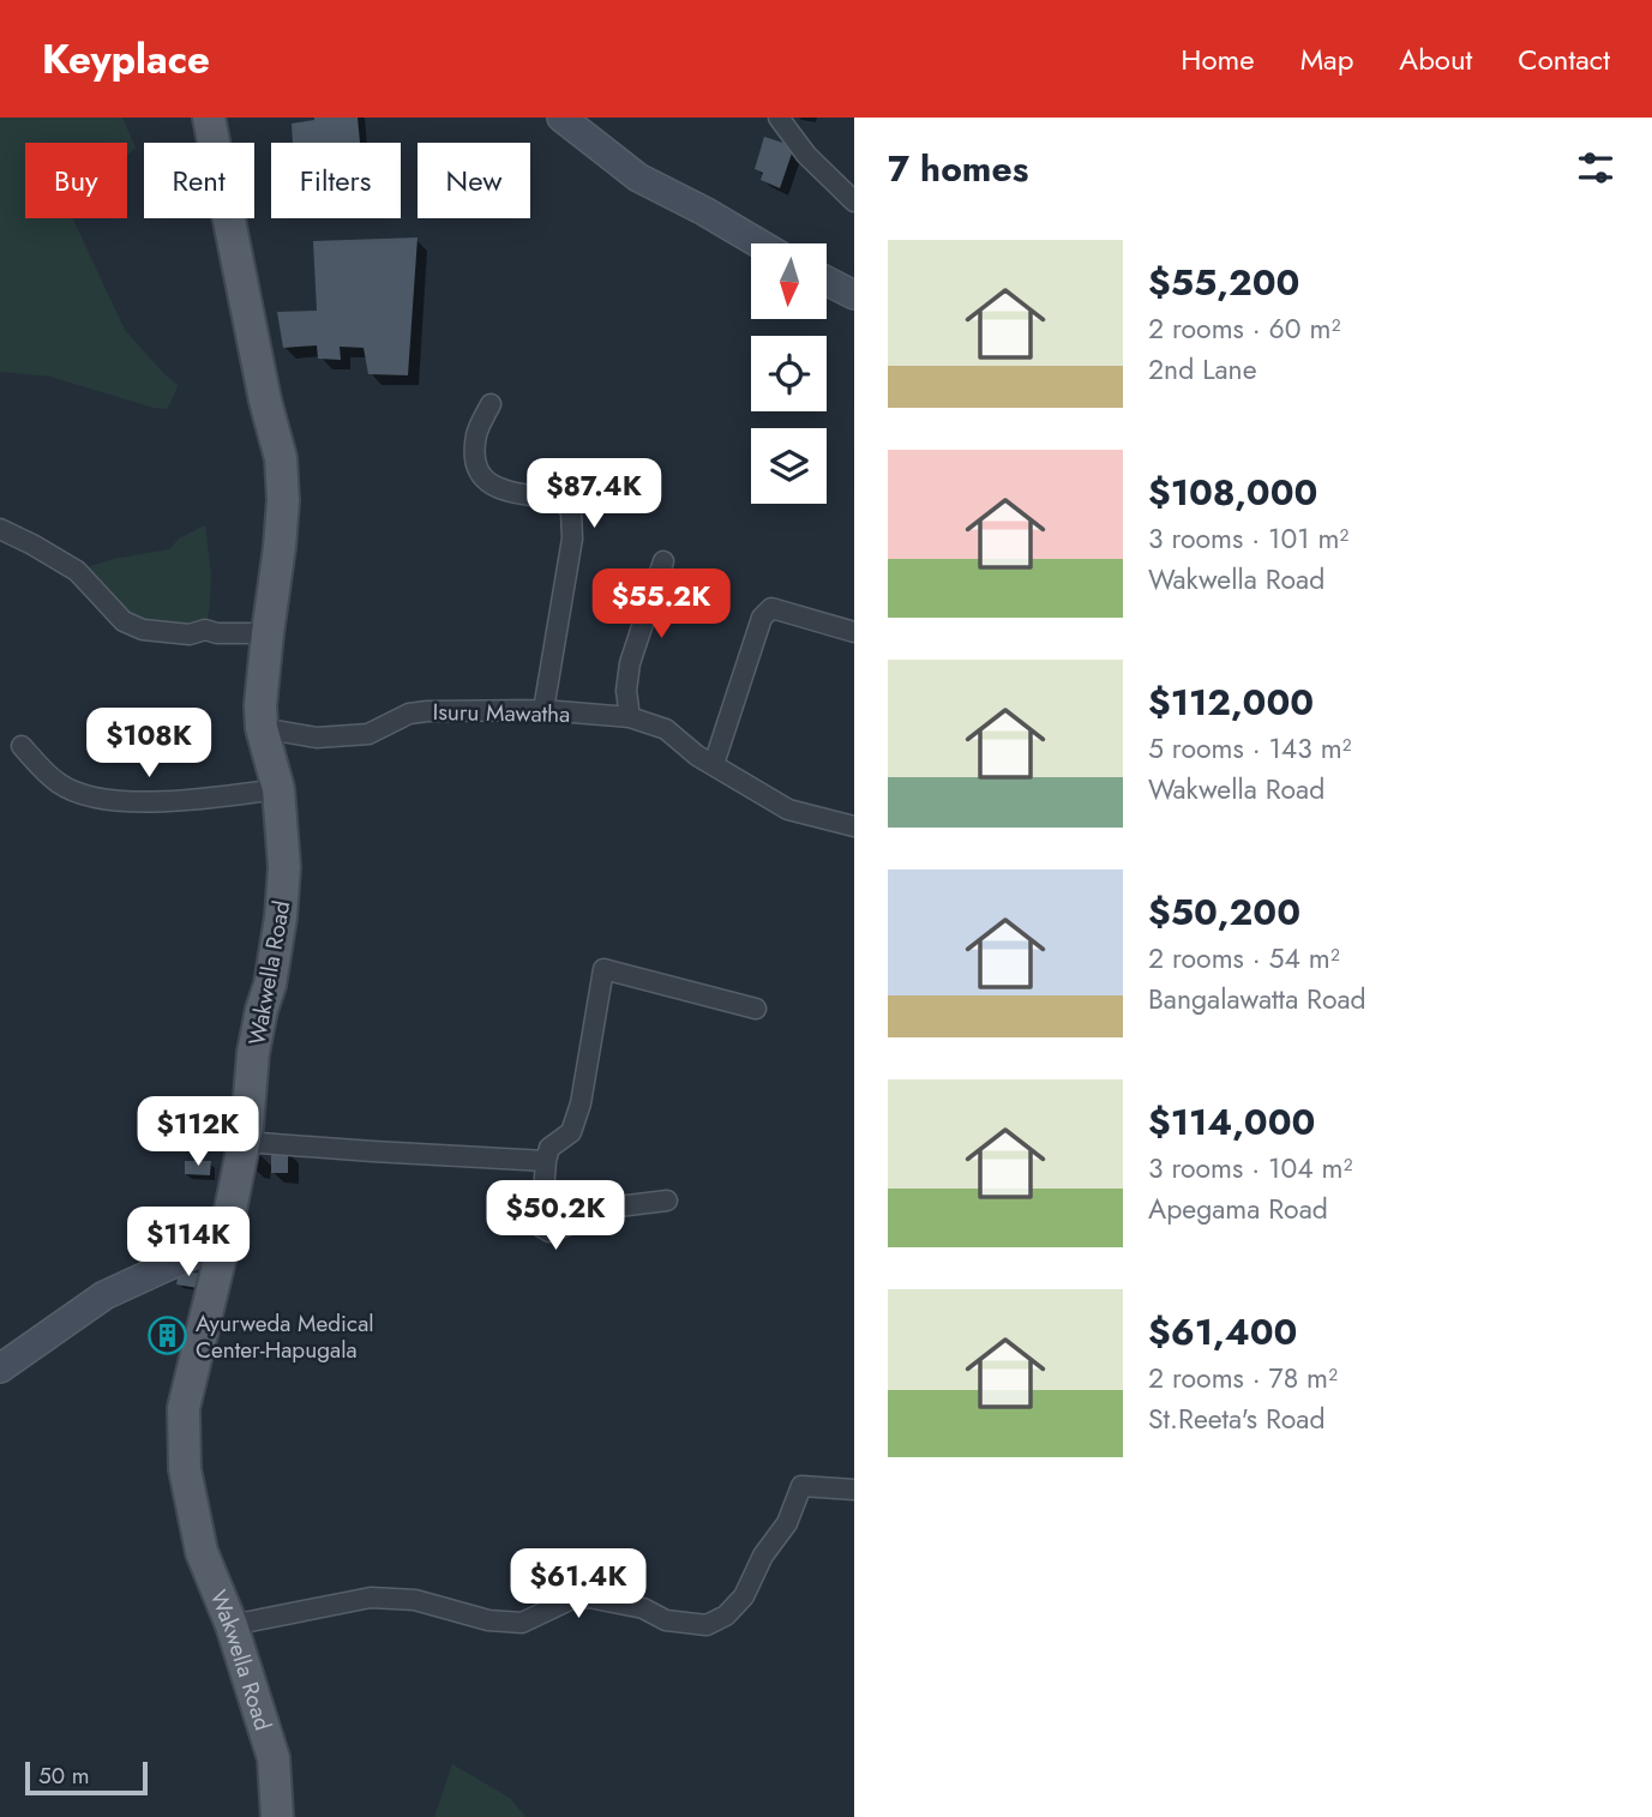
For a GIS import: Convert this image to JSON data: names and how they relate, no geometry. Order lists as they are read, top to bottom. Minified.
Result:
{"streets":{"main road":["Wakwella Road"],"street":["Isuru Mawatha"]},"crossings":[["Isuru Mawatha","Wakwella Road"]],"places":{"building":["Ayurweda Medical Center-Hapugala"]},"scale_bar":"50 m","north":"bottom","page":{"header":"Keyplace","nav":["Home","Map","About","Contact"],"heading":"7 homes","chip":["Buy","Rent","Filters","New"],"list":[{"name":"$55,200","note":"2 rooms · 60 m² · 2nd Lane"},{"name":"$108,000","note":"3 rooms · 101 m² · Wakwella Road"},{"name":"$112,000","note":"5 rooms · 143 m² · Wakwella Road"},{"name":"$50,200","note":"2 rooms · 54 m² · Bangalawatta Road"},{"name":"$114,000","note":"3 rooms · 104 m² · Apegama Road"},{"name":"$61,400","note":"2 rooms · 78 m² · St.Reeta's Road"}],"price":["$87.4K","$55.2K","$108K","$112K","$50.2K","$114K","$61.4K"],"scale":"50 m"}}
